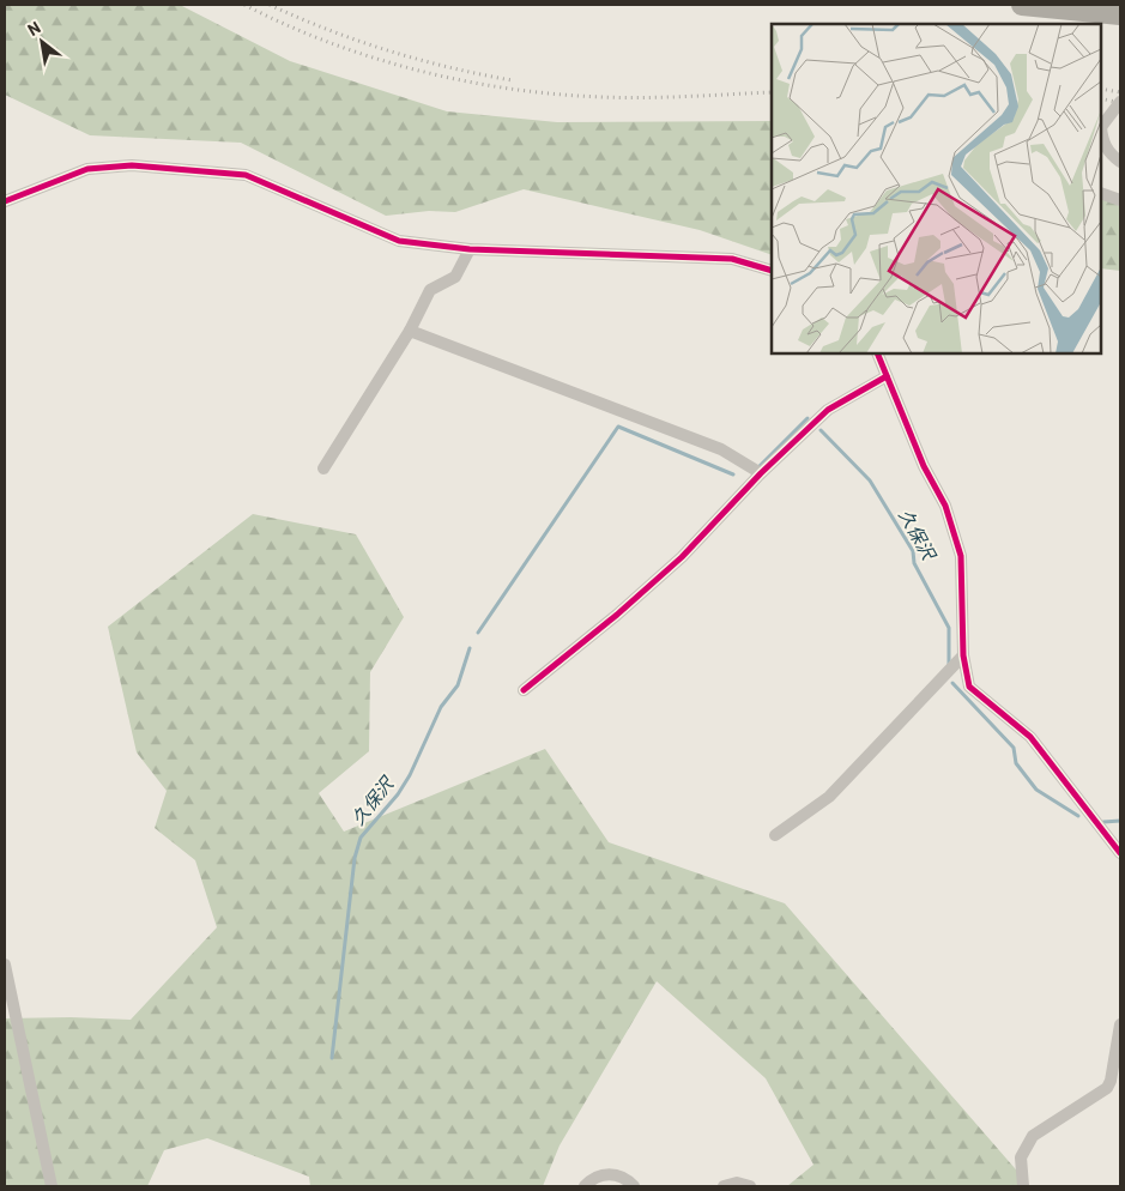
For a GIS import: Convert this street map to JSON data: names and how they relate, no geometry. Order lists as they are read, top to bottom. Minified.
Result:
{"water":["久保沢"],"north":"top left"}
